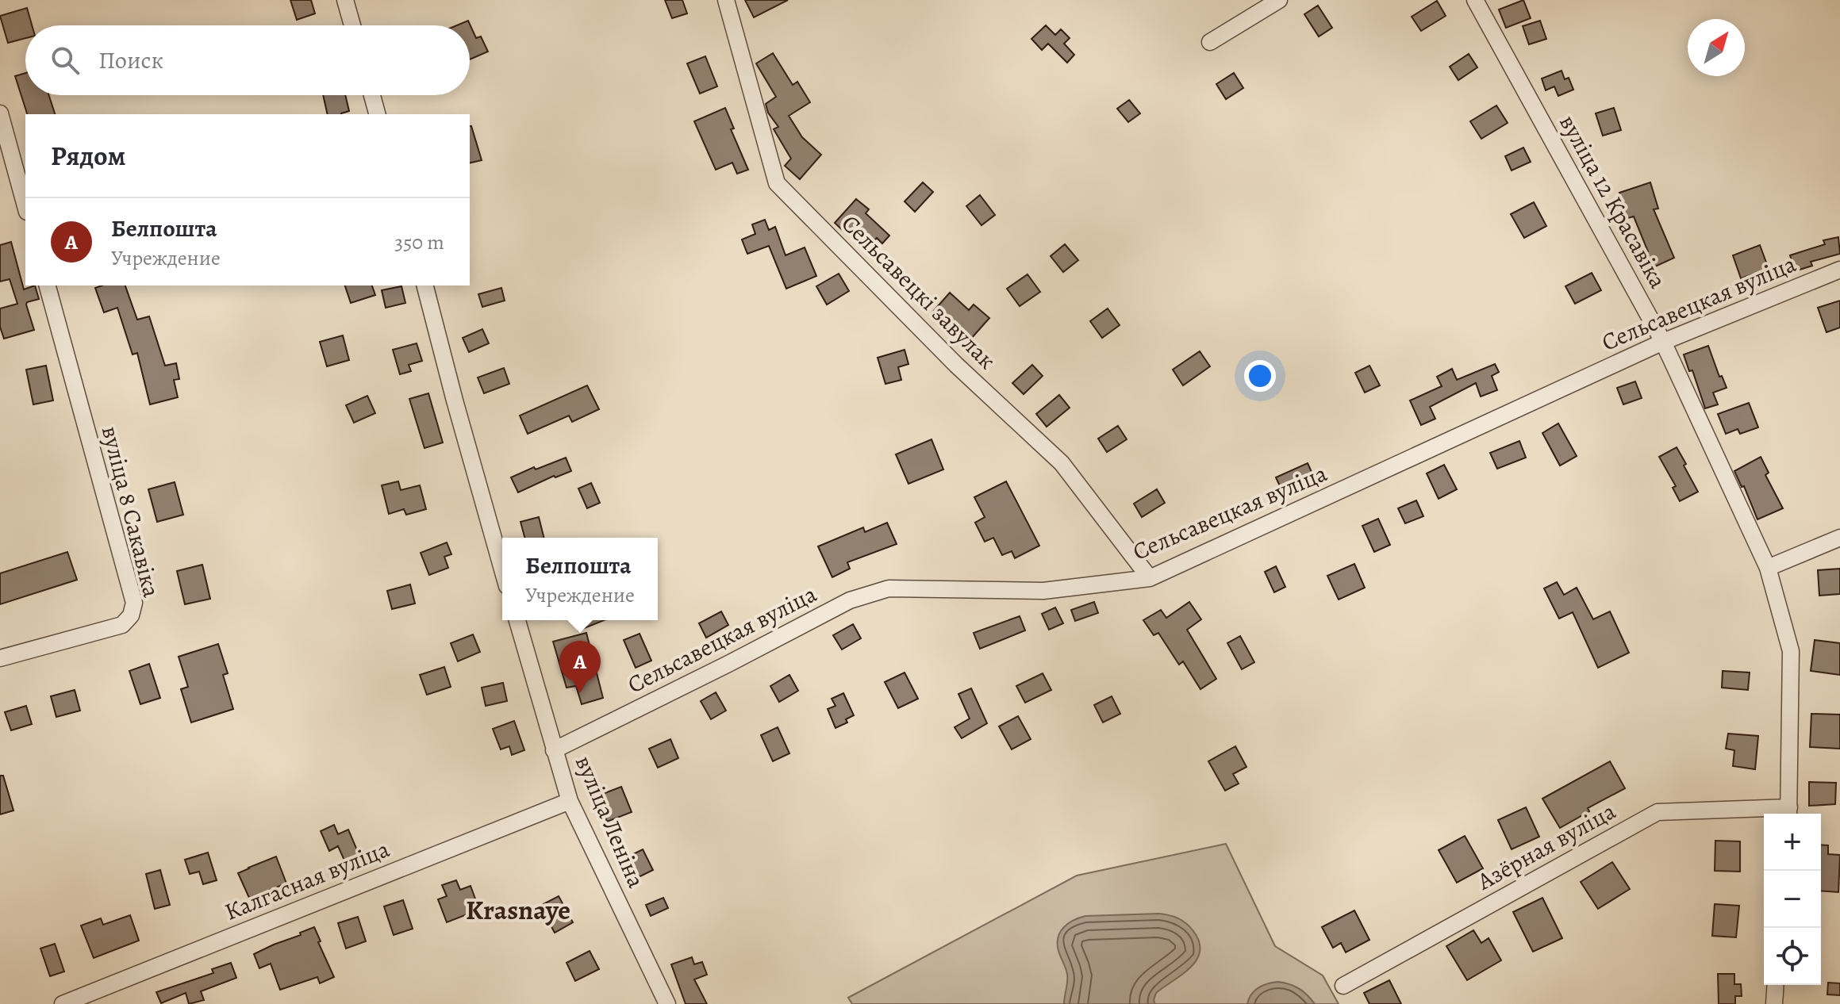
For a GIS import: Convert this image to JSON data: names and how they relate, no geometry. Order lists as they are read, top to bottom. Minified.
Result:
{"streets":{"street":["вуліца 12 Красавіка","Сельсавецкі завулак","Сельсавецкая вуліца","вуліца 8 Сакавіка","вуліца Леніна","Азёрная вуліца","Калгасная вуліца"]},"crossings":[["вуліца 12 Красавіка","Сельсавецкая вуліца"],["вуліца 12 Красавіка","Азёрная вуліца"],["Сельсавецкі завулак","Сельсавецкая вуліца"],["Сельсавецкая вуліца","вуліца Леніна"],["вуліца Леніна","Калгасная вуліца"]],"districts":["Krasnaye"],"north":"top right","page":{"search":"Поиск","heading":"Рядом","list":[{"mark":"A","name":"Белпошта","note":"Учреждение","value":"350 m"}],"popup":["Белпошта","Учреждение"],"pins":"A","map_buttons":["+","−"]}}
